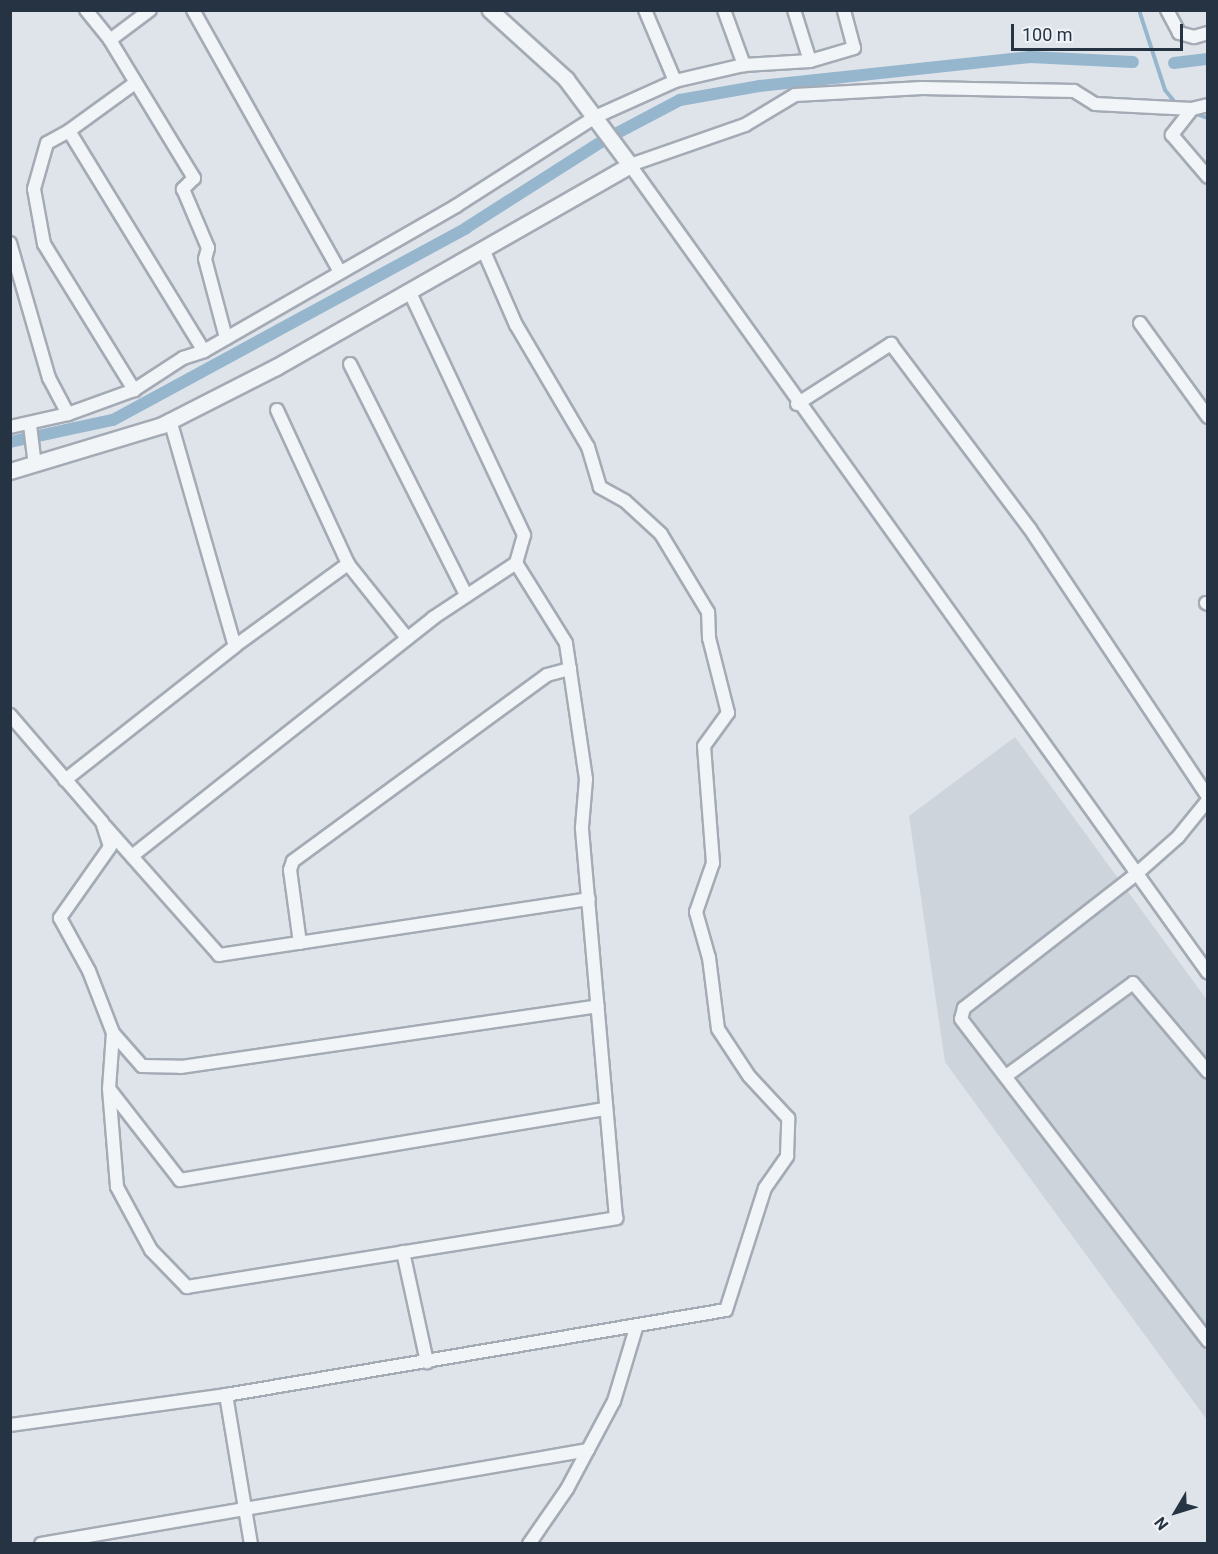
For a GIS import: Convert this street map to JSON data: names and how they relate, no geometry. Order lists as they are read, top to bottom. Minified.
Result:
{"scale_bar":"100 m","north":"bottom left"}
